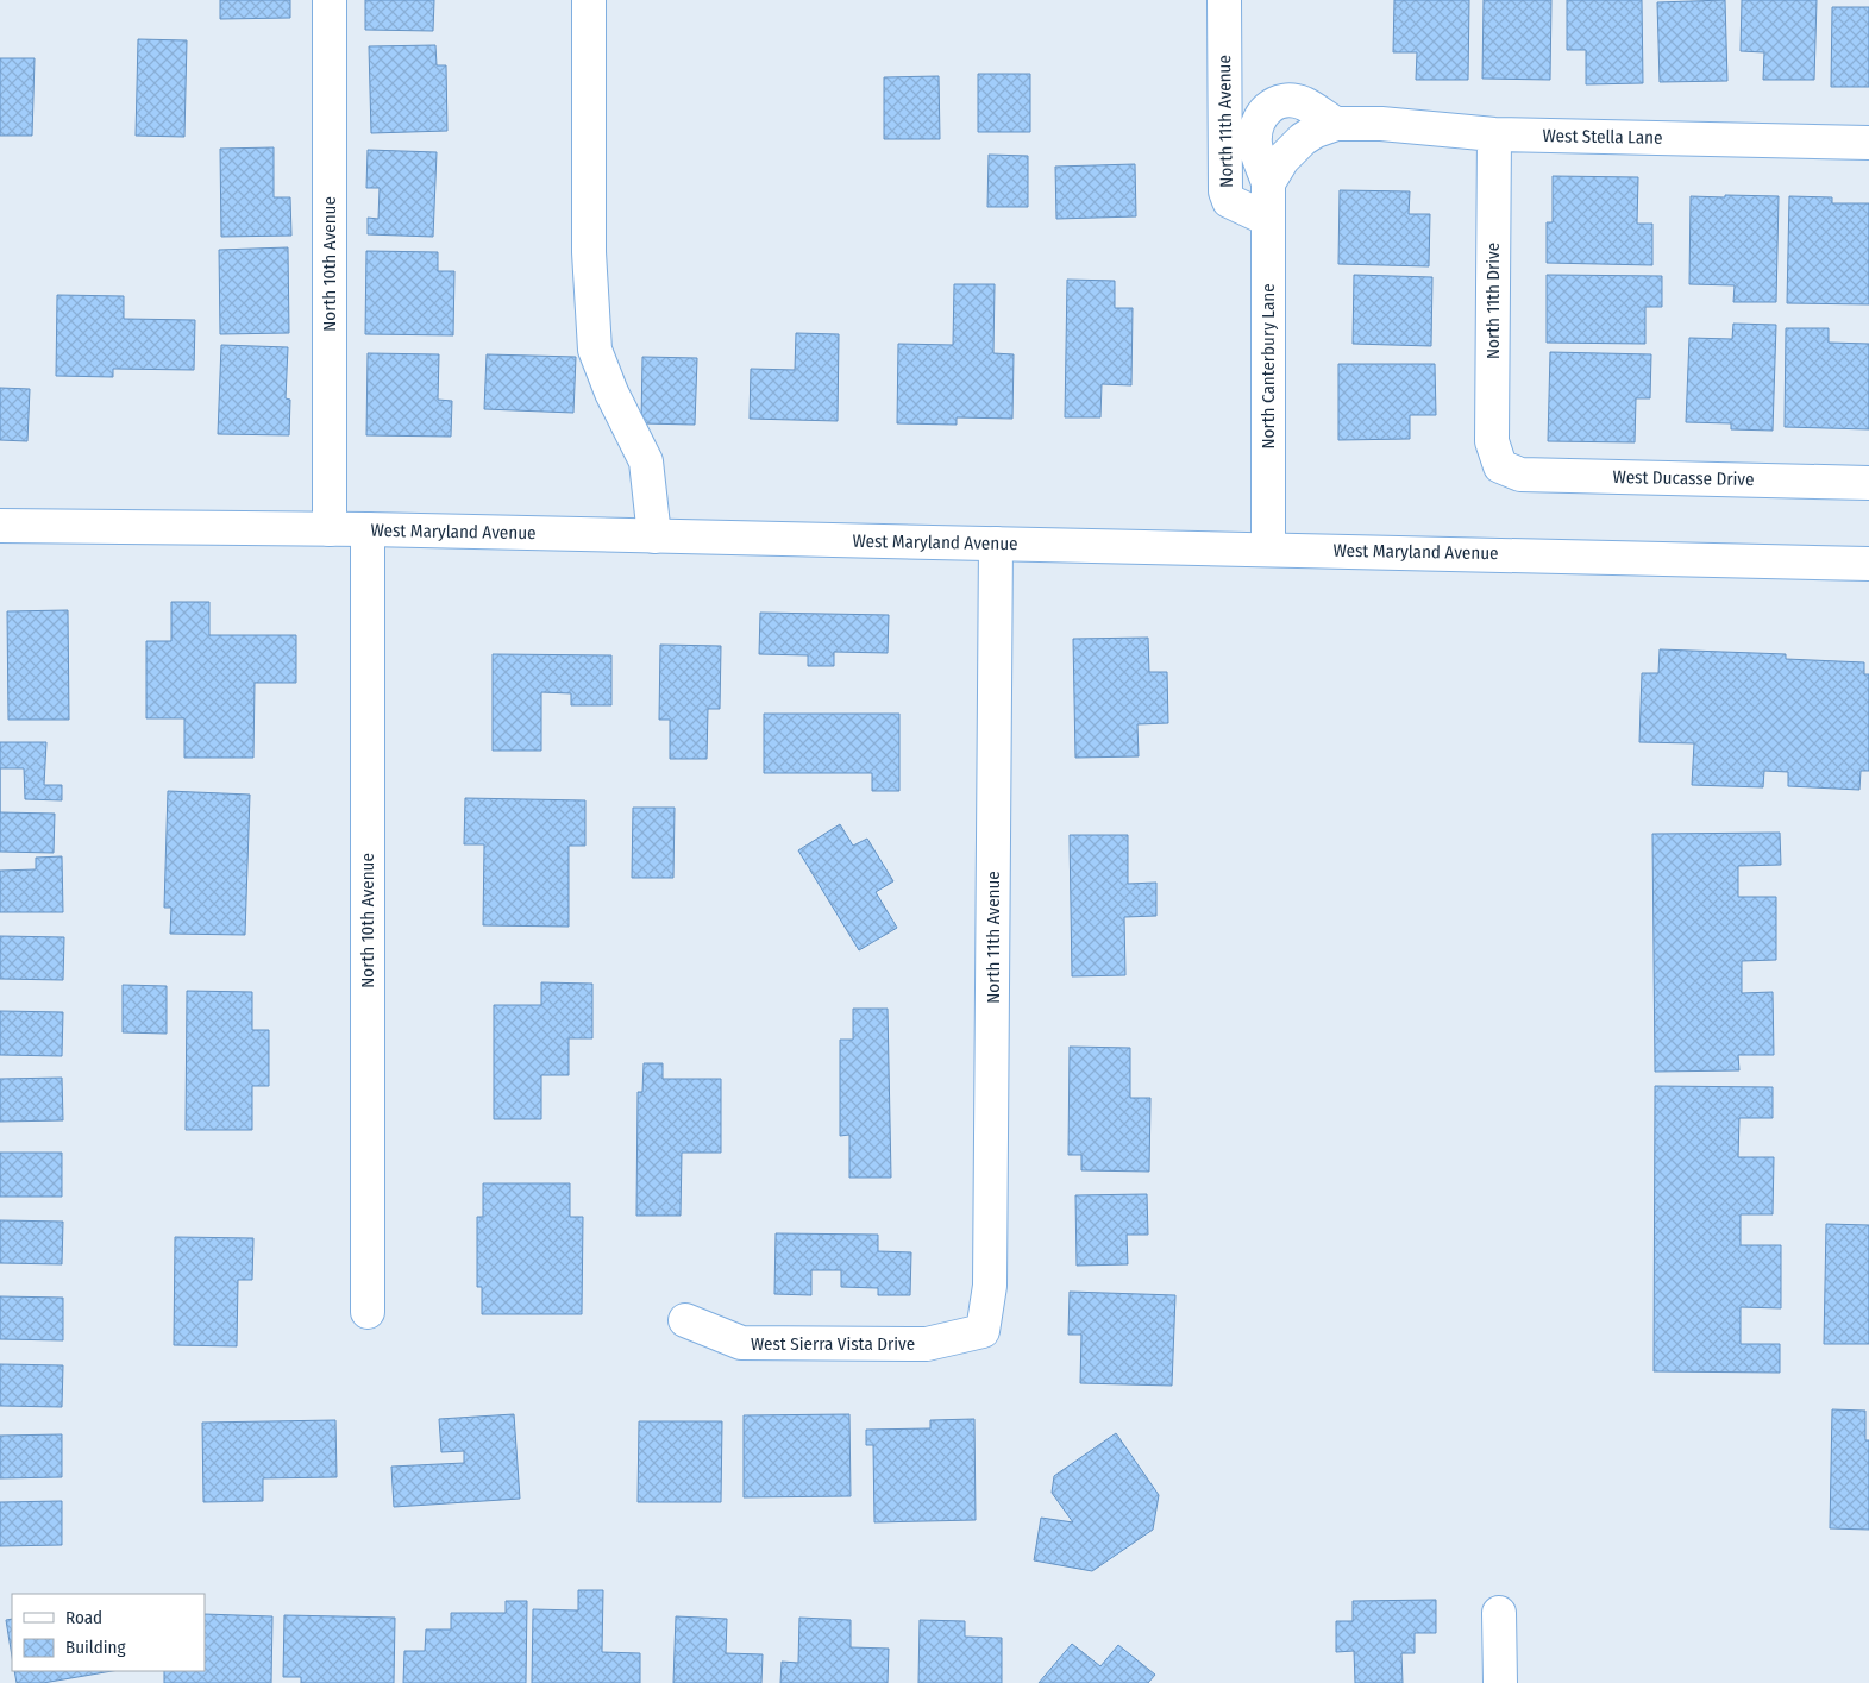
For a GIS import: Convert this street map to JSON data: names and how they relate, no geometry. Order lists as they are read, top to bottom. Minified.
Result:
{"streets":{"street":["North 11th Avenue","West Stella Lane","North 10th Avenue","North 11th Drive","North Canterbury Lane","West Ducasse Drive","West Maryland Avenue","West Sierra Vista Drive"]},"crossings":[["North 11th Avenue","North Canterbury Lane"],["North 11th Avenue","West Maryland Avenue"],["North 11th Avenue","West Sierra Vista Drive"],["West Stella Lane","North 11th Drive"],["West Stella Lane","North Canterbury Lane"],["North 10th Avenue","West Maryland Avenue"],["North 11th Drive","West Ducasse Drive"],["North Canterbury Lane","West Maryland Avenue"]],"legend":["Road","Building"]}
